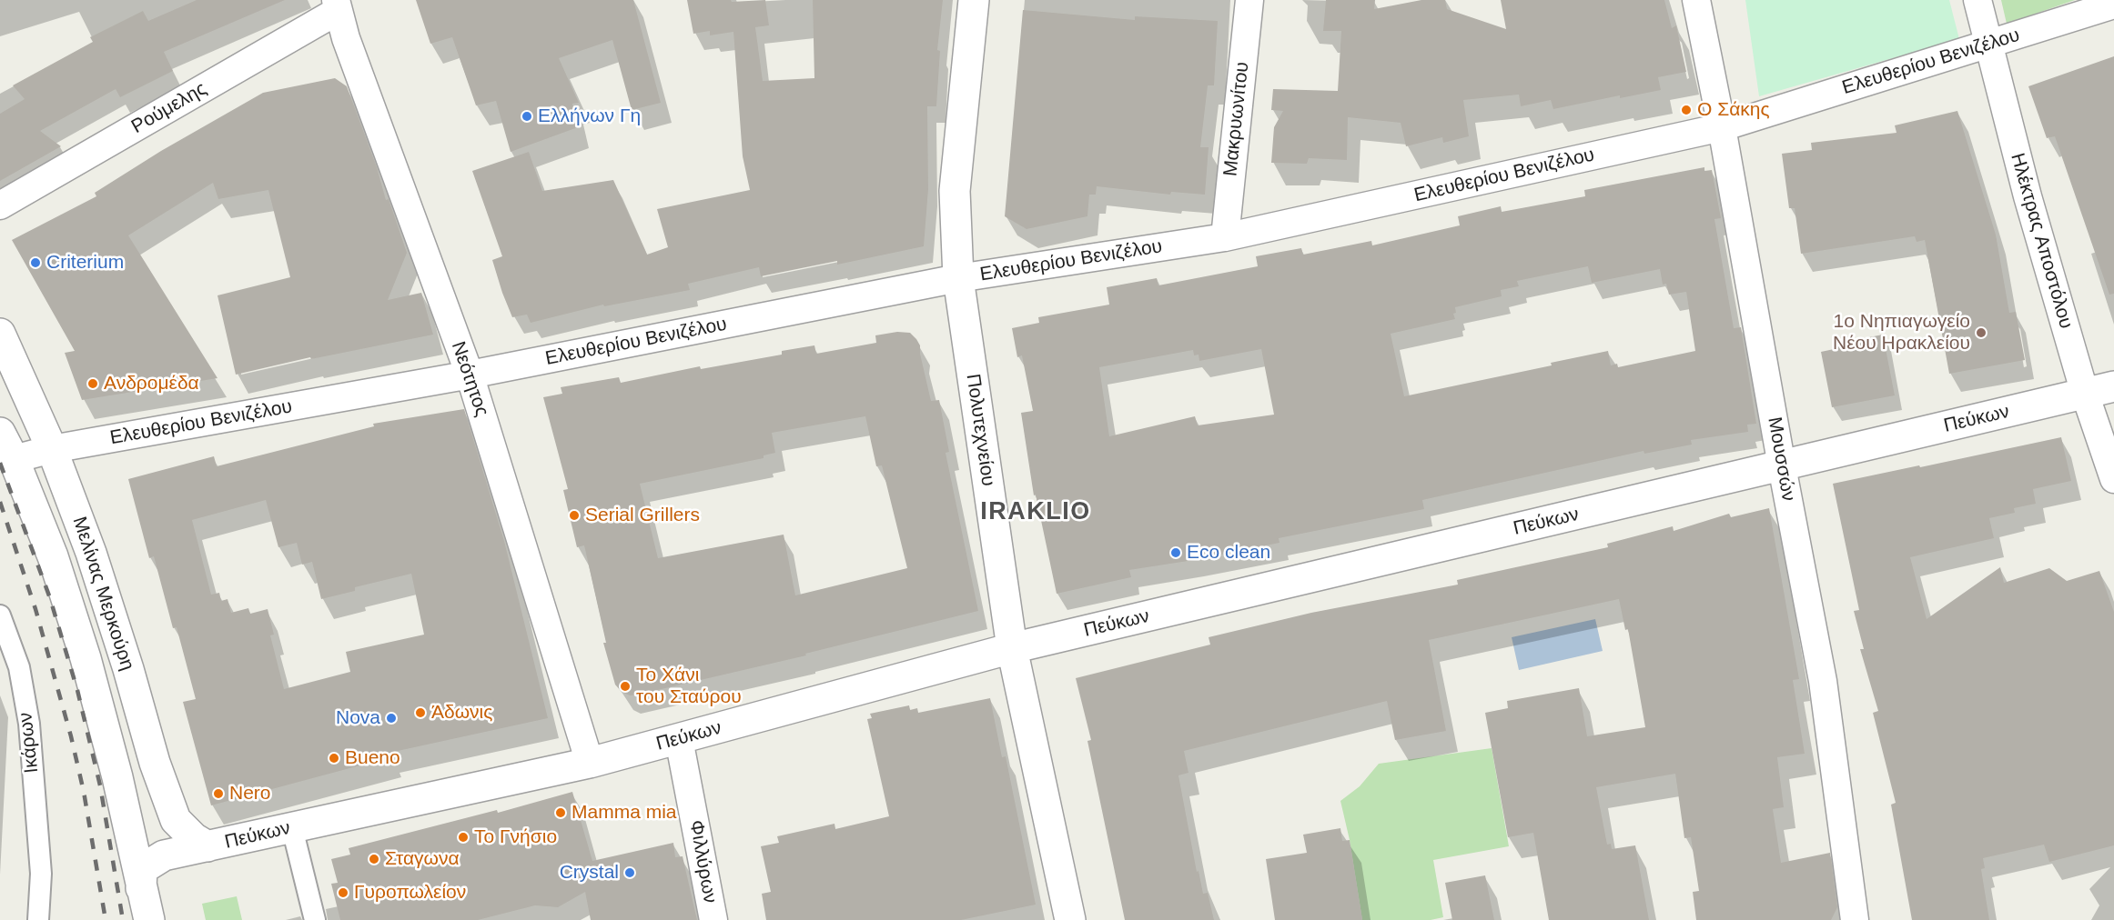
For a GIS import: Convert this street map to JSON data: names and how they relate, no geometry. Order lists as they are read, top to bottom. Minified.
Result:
{"streets":{"street":["Ελευθερίου Βενιζέλου","Ρούμελης","Μακρυωνίτου","Ηλέκτρας Αποστόλου","Νεότητος","Πεύκων","Πολυτεχνείου","Μουσσών","Μελίνας Μερκούρη","Ικάρων","Φιλλύρων"]},"crossings":[["Ελευθερίου Βενιζέλου","Μακρυωνίτου"],["Ελευθερίου Βενιζέλου","Ηλέκτρας Αποστόλου"],["Ελευθερίου Βενιζέλου","Νεότητος"],["Ελευθερίου Βενιζέλου","Πολυτεχνείου"],["Ελευθερίου Βενιζέλου","Μουσσών"],["Ελευθερίου Βενιζέλου","Μελίνας Μερκούρη"],["Ρούμελης","Νεότητος"],["Ηλέκτρας Αποστόλου","Πεύκων"],["Νεότητος","Πεύκων"],["Πεύκων","Πολυτεχνείου"],["Πεύκων","Μουσσών"],["Πεύκων","Μελίνας Μερκούρη"],["Πεύκων","Φιλλύρων"]],"districts":["IRAKLIO"],"places":["Ο Σάκης","Ελλήνων Γη","Criterium","1ο Νηπιαγωγείο Νέου Ηρακλείου","Ανδρομέδα","Serial Grillers","Eco clean","Το Χάνι του Σταύρου","Άδωνις","Nova","Bueno","Nero","Mamma mia","Το Γνήσιο","Σταγωνα","Crystal","Γυροπωλείον"]}
